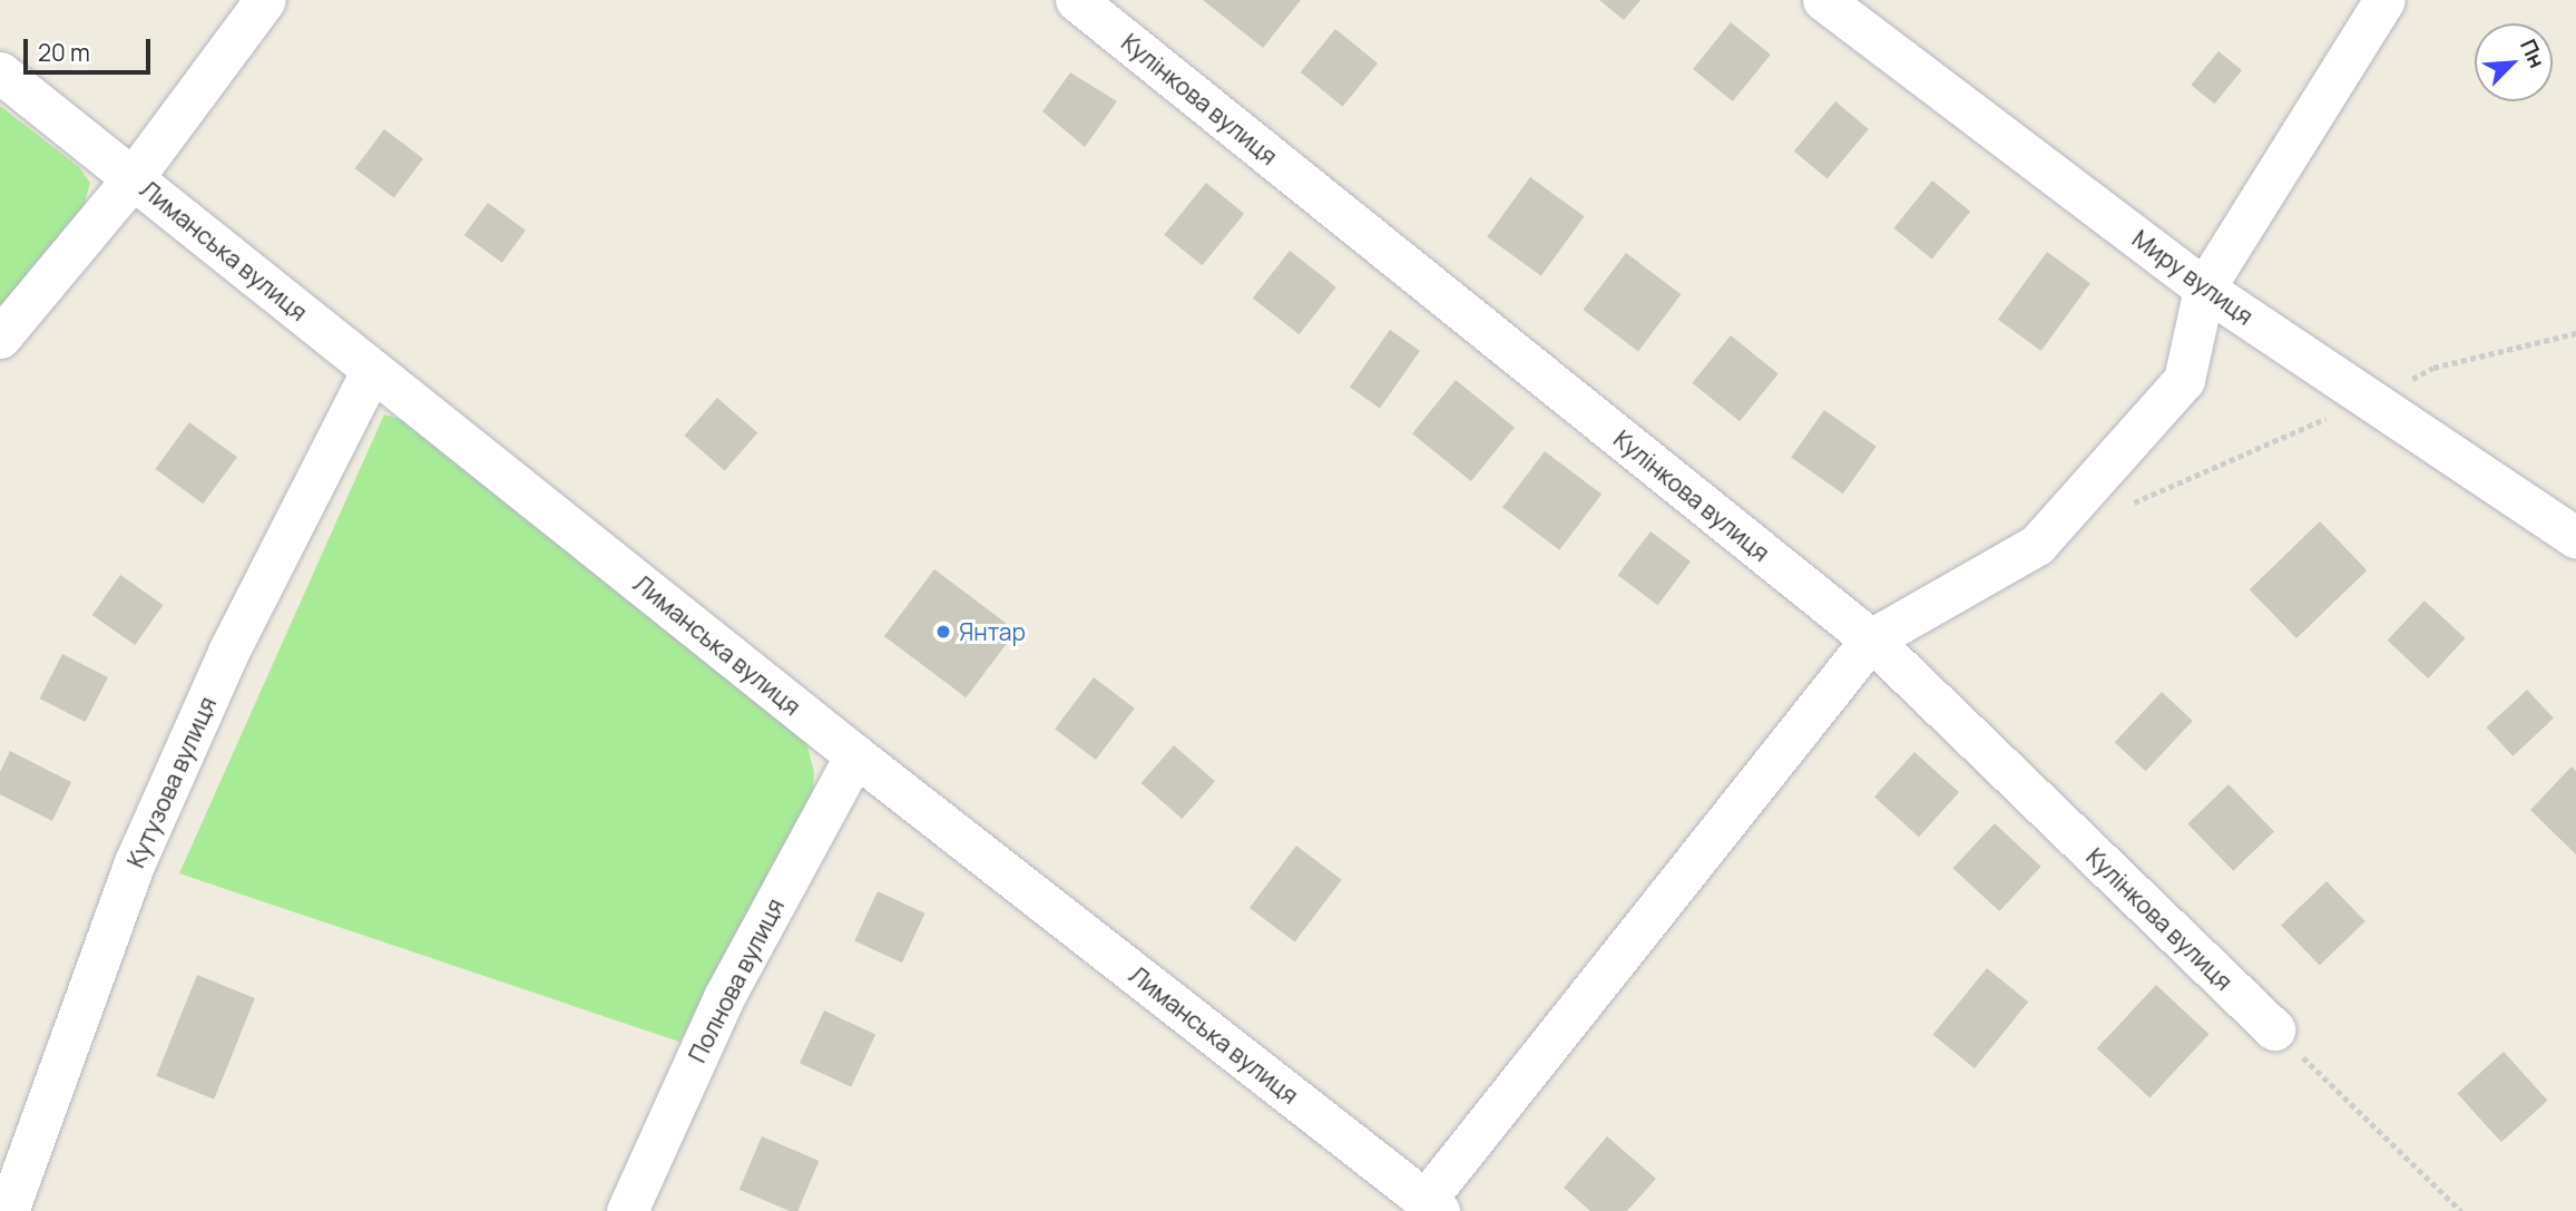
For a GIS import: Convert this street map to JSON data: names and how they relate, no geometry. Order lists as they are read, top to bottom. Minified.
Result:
{"streets":{"street":["Кулінкова вулиця","Лиманська вулиця","Миру вулиця","Кутузова вулиця","Полнова вулиця"]},"crossings":[["Лиманська вулиця","Кутузова вулиця"],["Лиманська вулиця","Полнова вулиця"]],"places":["Янтар"],"scale_bar":"20 m","north":"top right"}
